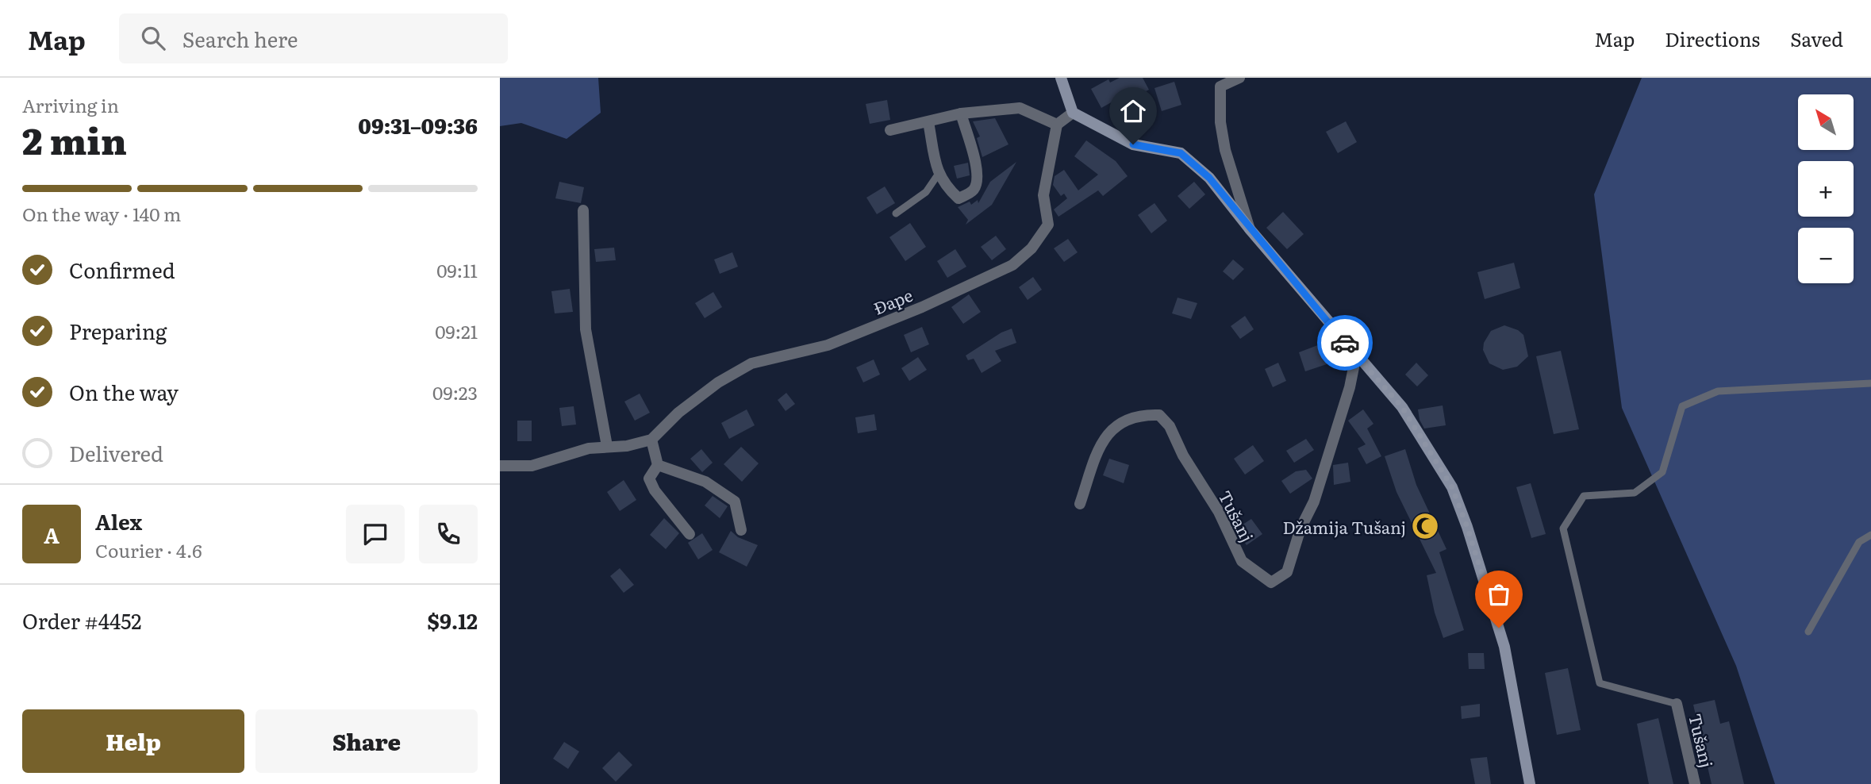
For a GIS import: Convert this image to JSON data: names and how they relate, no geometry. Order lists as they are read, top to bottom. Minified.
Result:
{"streets":{"street":["Đape","Tušanj"]},"places":{"mosque":["Džamija Tušanj"]},"north":"top left","page":{"header":"Map","search":"Search here","nav":["Map","Directions","Saved"],"heading":["2 min","Arriving in","09:31–09:36"],"panel":["Alex","Courier · 4.6","Order #4452","$9.12"],"map_buttons":["+","−"],"bar":"On the way · 140 m","list":[["Confirmed","09:11"],["Preparing","09:21"],["On the way","09:23"],"Delivered"],"round":"A","buttons":["Help","Share"]}}
